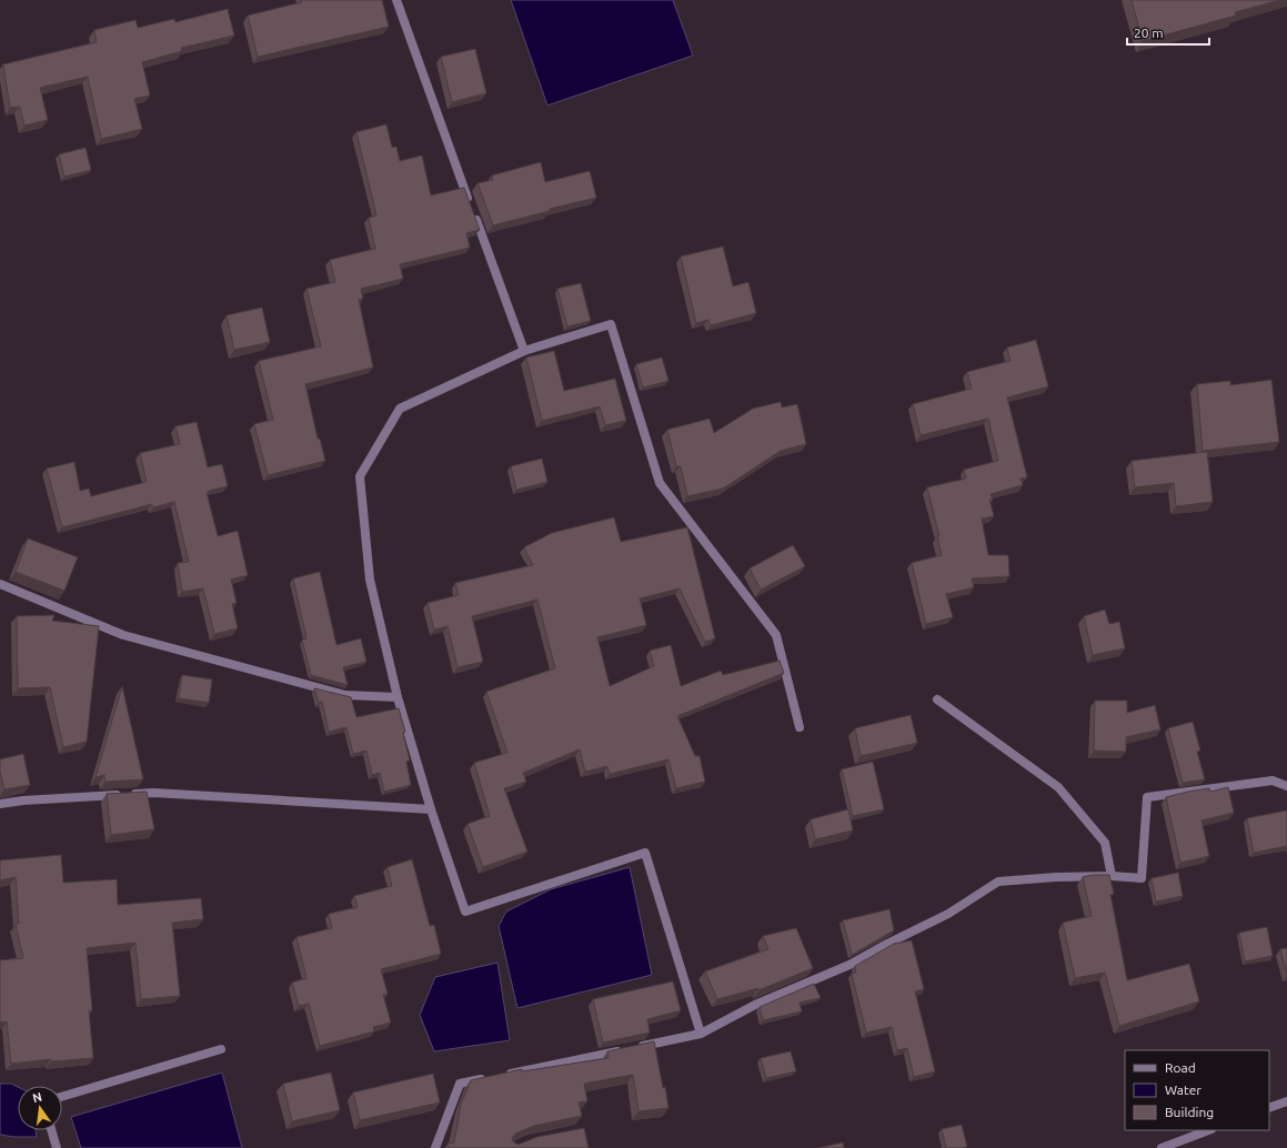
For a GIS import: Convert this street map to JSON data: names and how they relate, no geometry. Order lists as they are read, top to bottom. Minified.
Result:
{"legend":["Road","Water","Building"],"scale_bar":"20 m","north":"top"}
